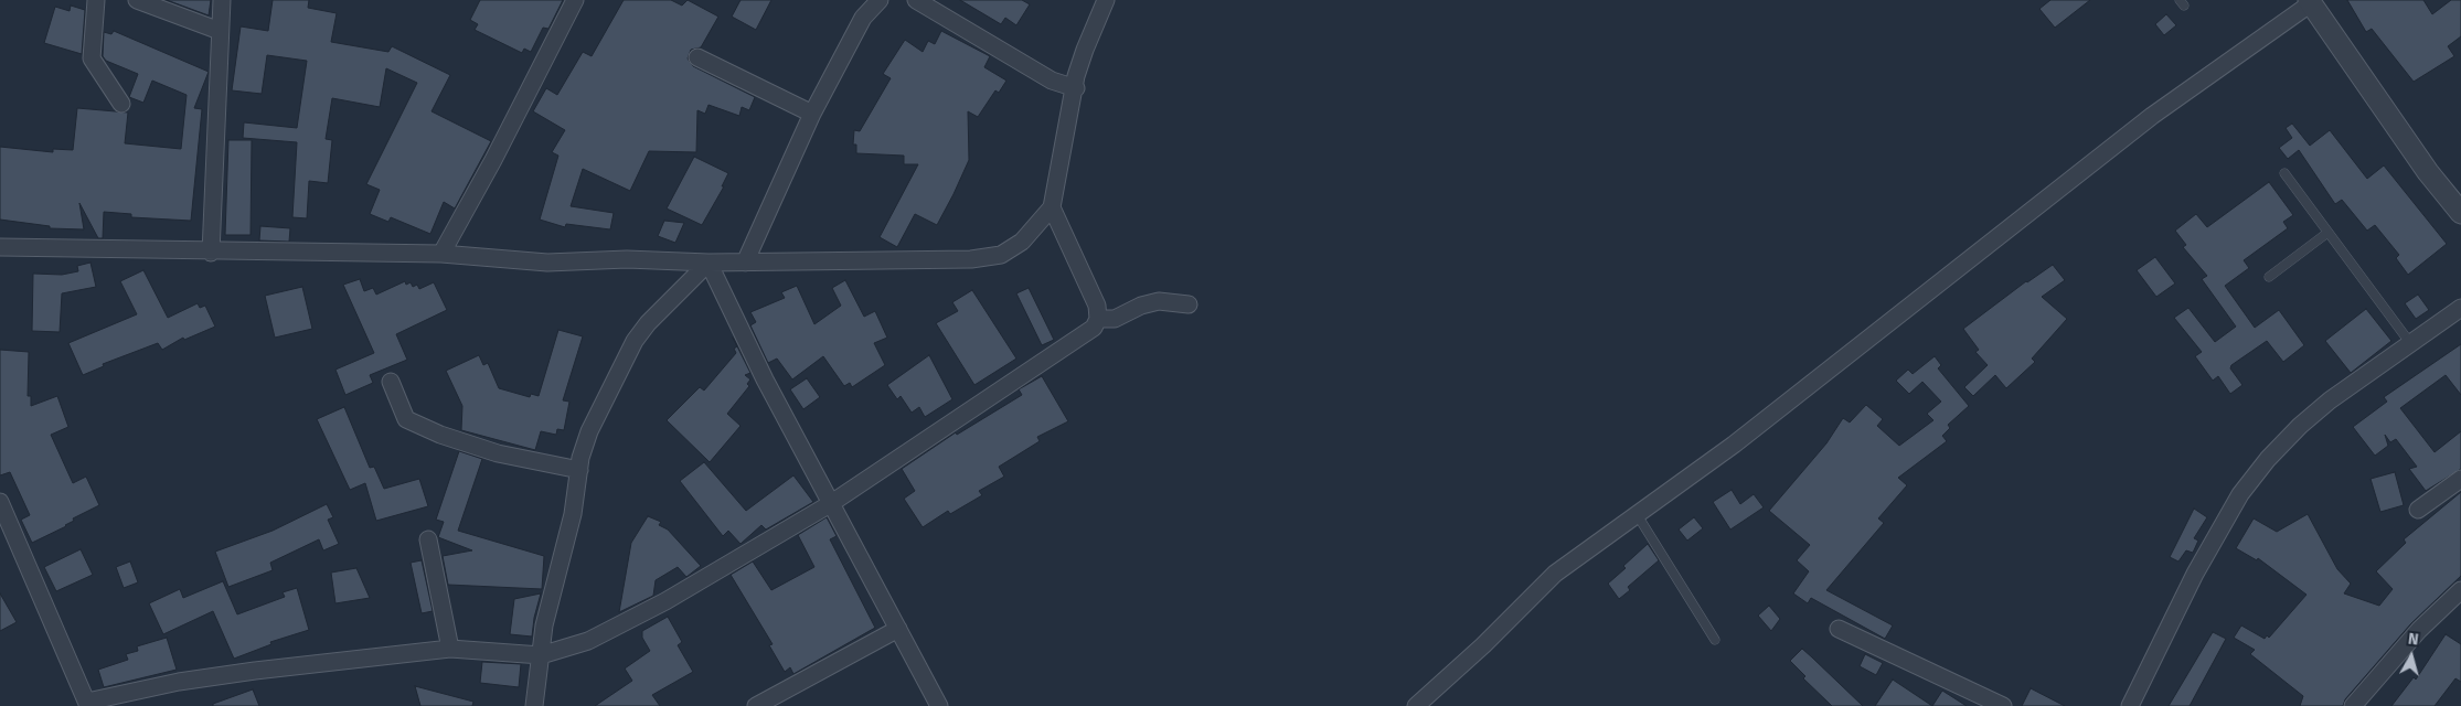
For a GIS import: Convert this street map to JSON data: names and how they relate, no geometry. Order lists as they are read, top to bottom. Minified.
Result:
{"north":"top"}
